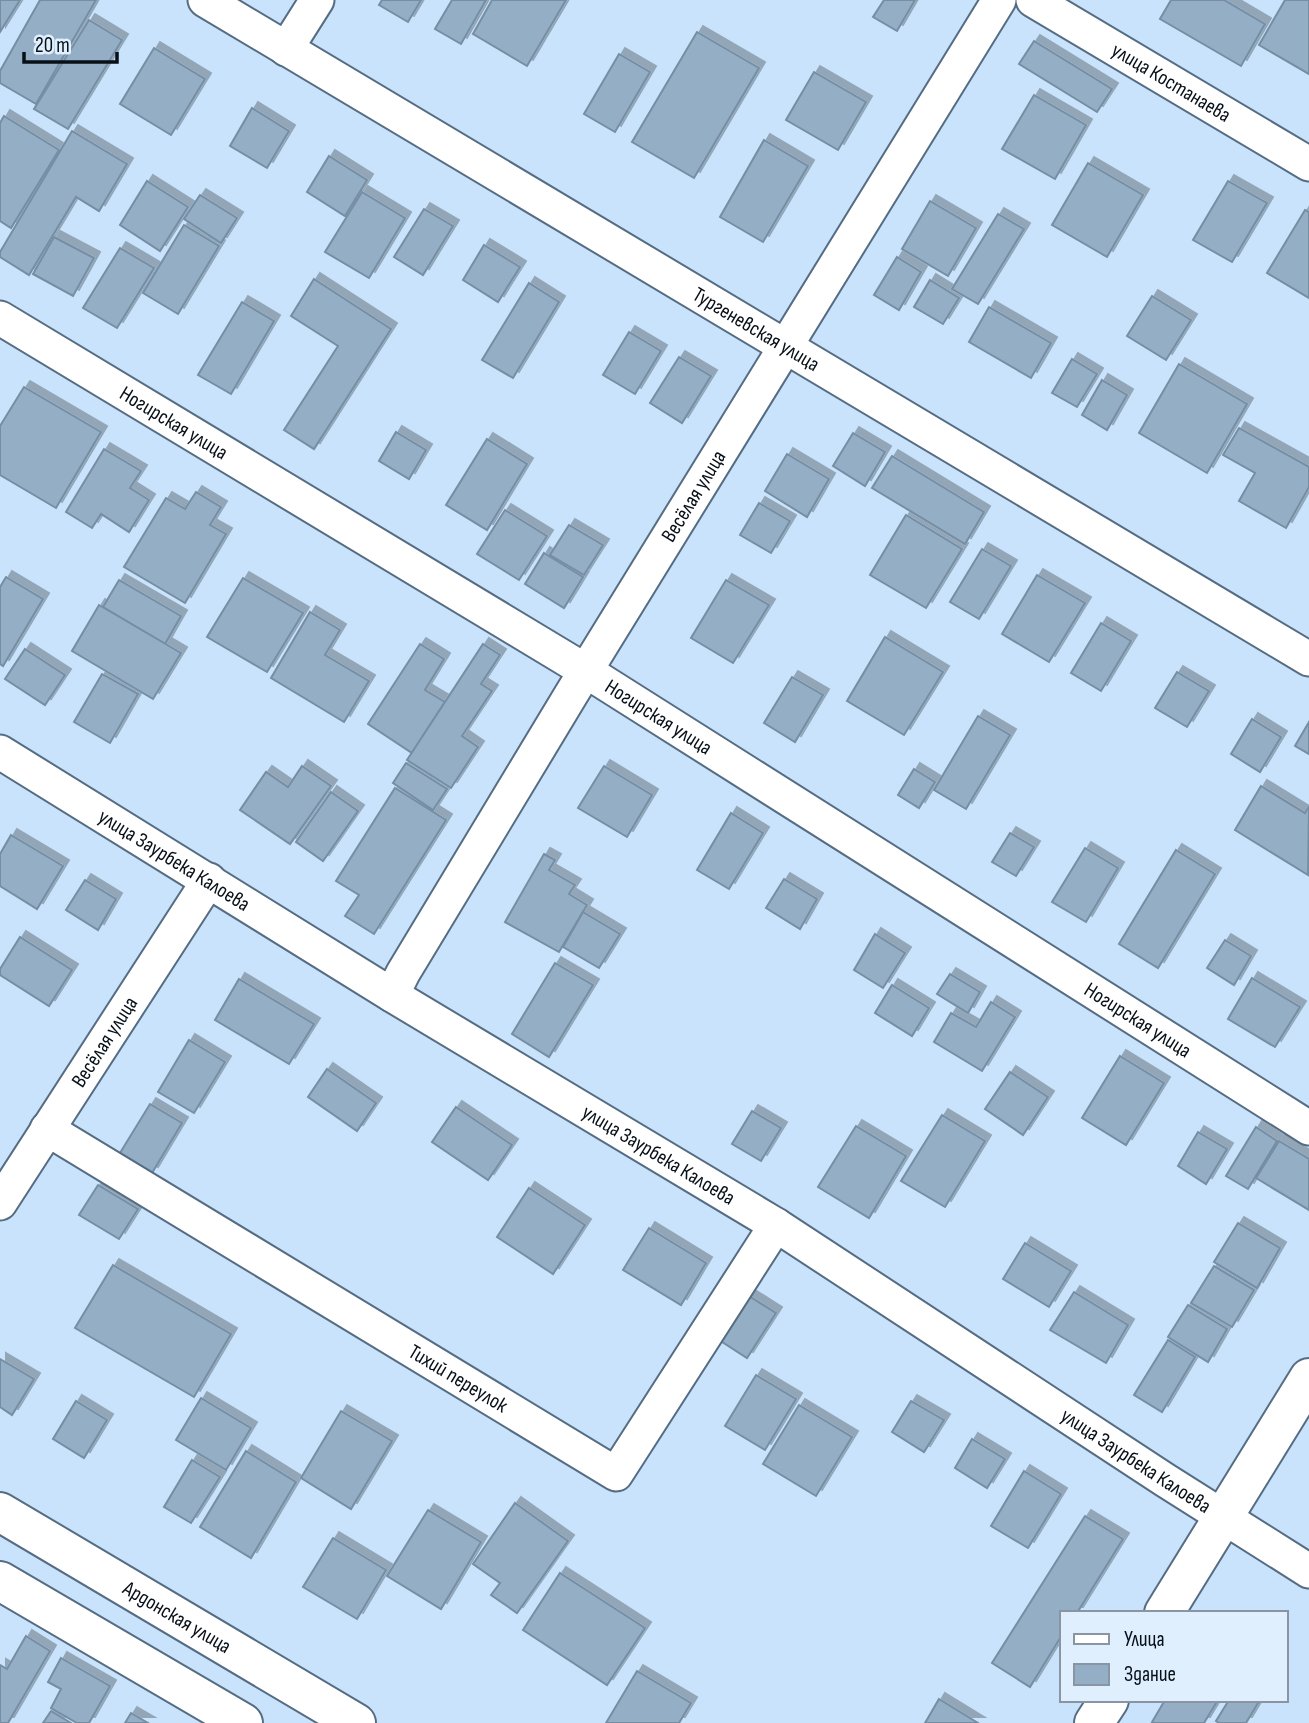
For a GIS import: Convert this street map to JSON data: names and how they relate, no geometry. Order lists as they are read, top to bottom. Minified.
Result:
{"streets":{"main road":["Ардонская улица"],"street":["улица Костанаева","Тургеневская улица","Ногирская улица","Весёлая улица","улица Заурбека Калоева","Тихий переулок"]},"crossings":[["Тургеневская улица","Весёлая улица"],["Ногирская улица","Весёлая улица"],["Весёлая улица","улица Заурбека Калоева"],["Весёлая улица","Тихий переулок"],["улица Заурбека Калоева","Тихий переулок"]],"legend":["Улица","Здание"],"scale_bar":"20 m"}
